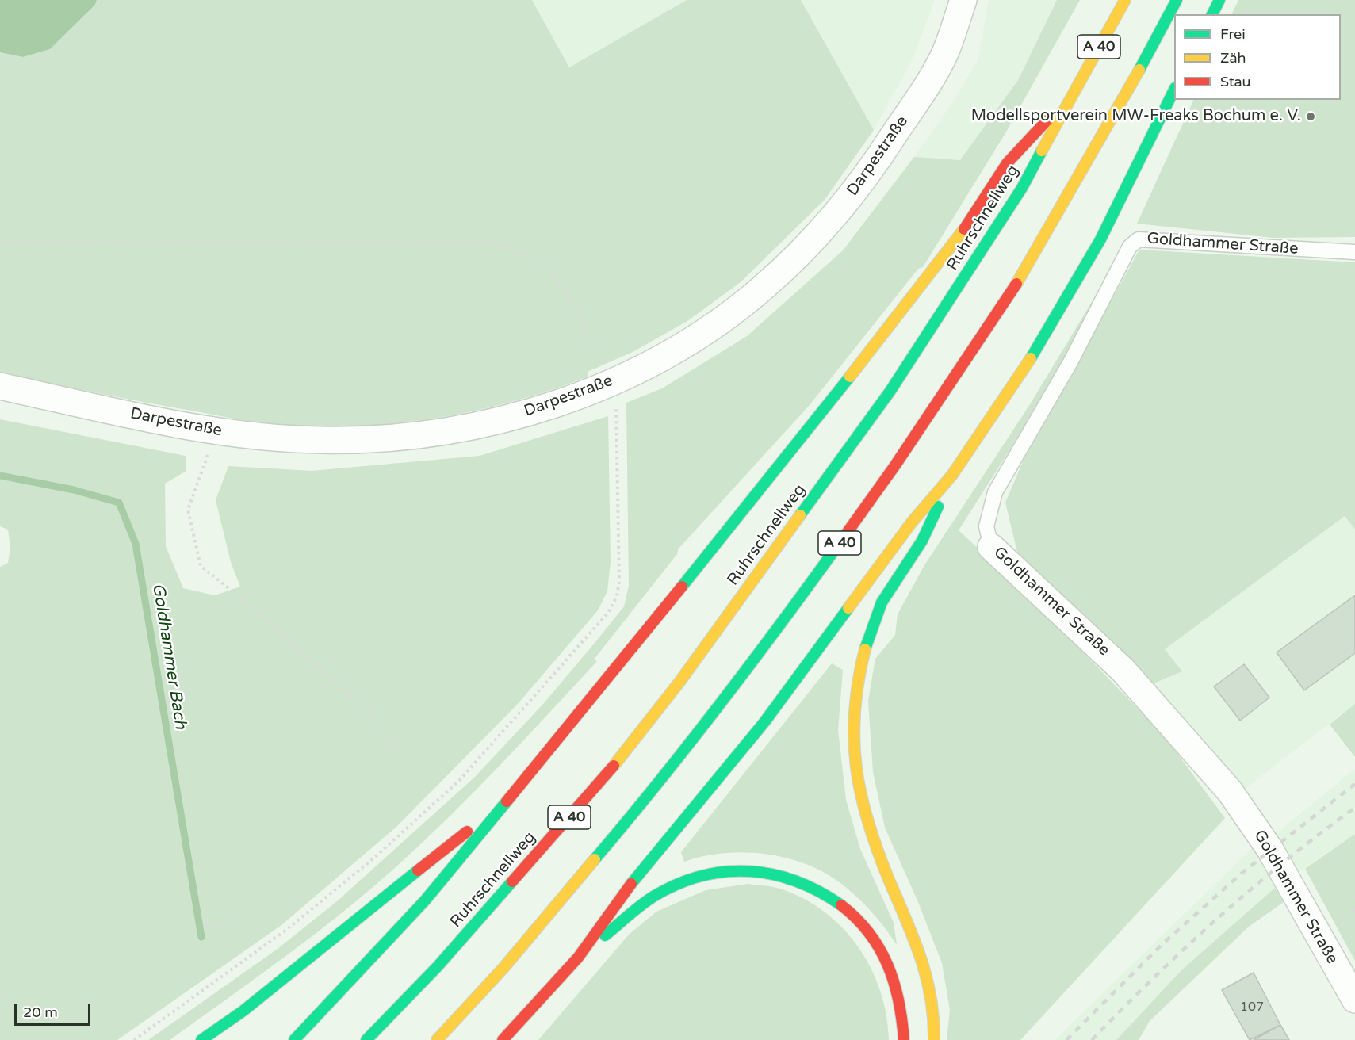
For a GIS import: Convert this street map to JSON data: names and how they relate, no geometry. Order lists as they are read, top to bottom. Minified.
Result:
{"streets":{"highway":["A 40","Ruhrschnellweg"],"street":["Darpestraße","Goldhammer Straße"]},"water":["Goldhammer Bach"],"places":["Modellsportverein MW-Freaks Bochum e. V."],"house_numbers":["107"],"legend":["Frei","Zäh","Stau"],"scale_bar":"20 m"}
